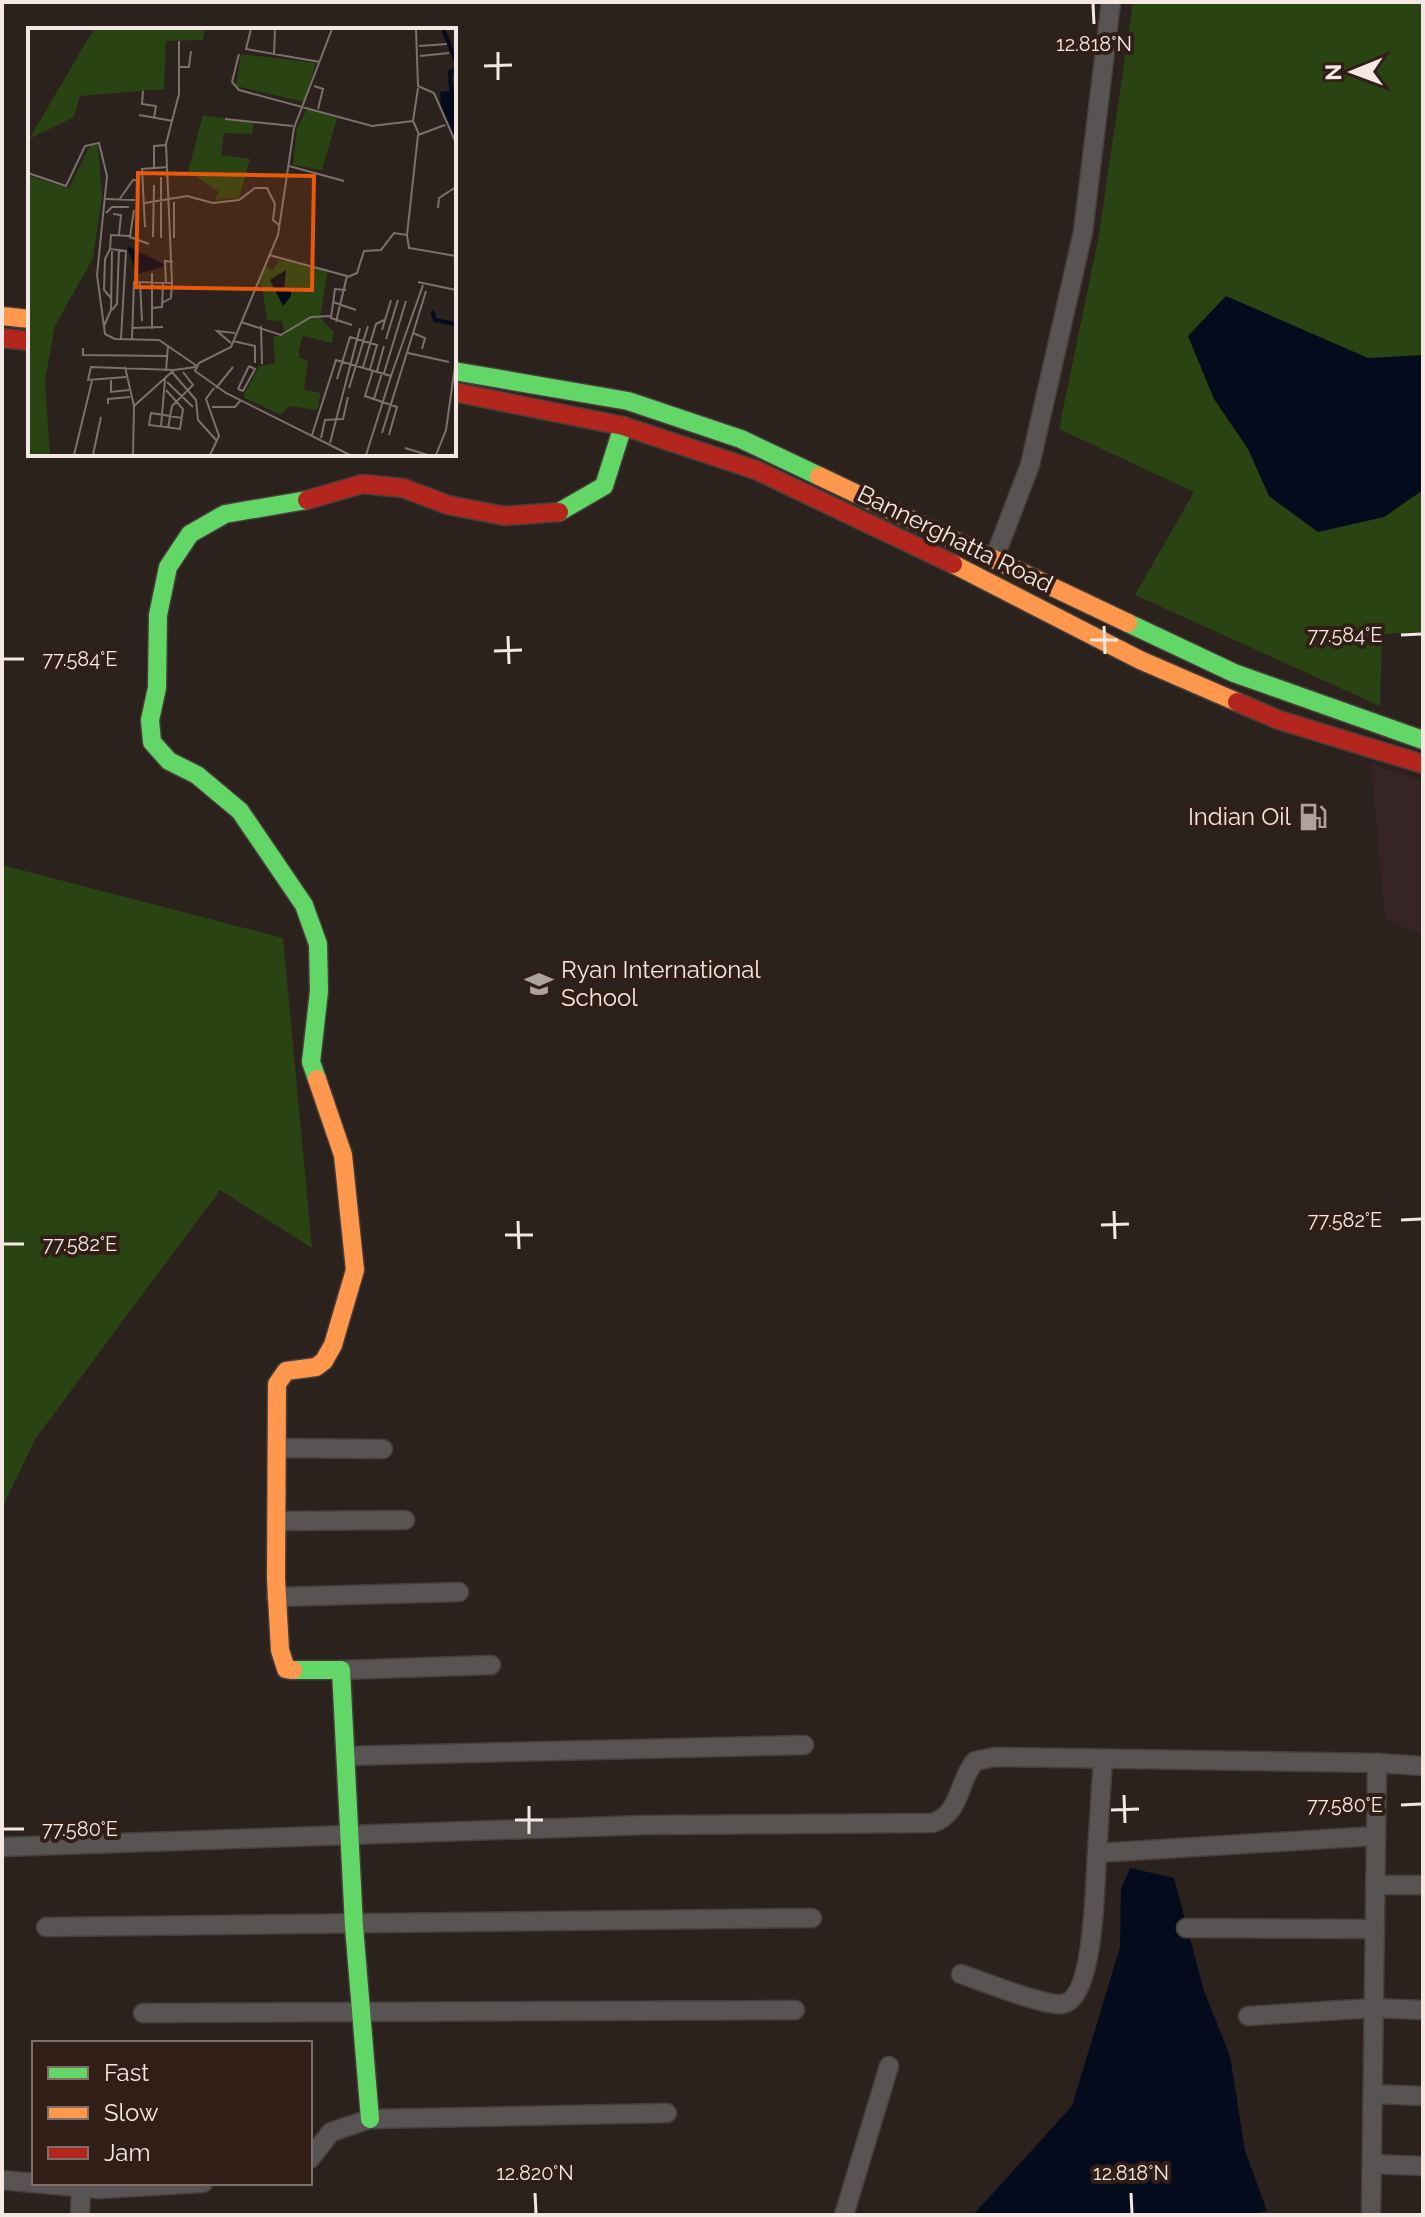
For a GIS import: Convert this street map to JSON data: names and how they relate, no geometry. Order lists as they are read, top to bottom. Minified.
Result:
{"streets":{"street":["Bannerghatta Road"]},"places":{"fuel station":["Indian Oil"],"school or university":["Ryan International School"]},"legend":["Fast","Slow","Jam"],"north":"left","coordinates":["12.818°N","77.584°E","77.582°E","77.580°E","12.820°N"]}
